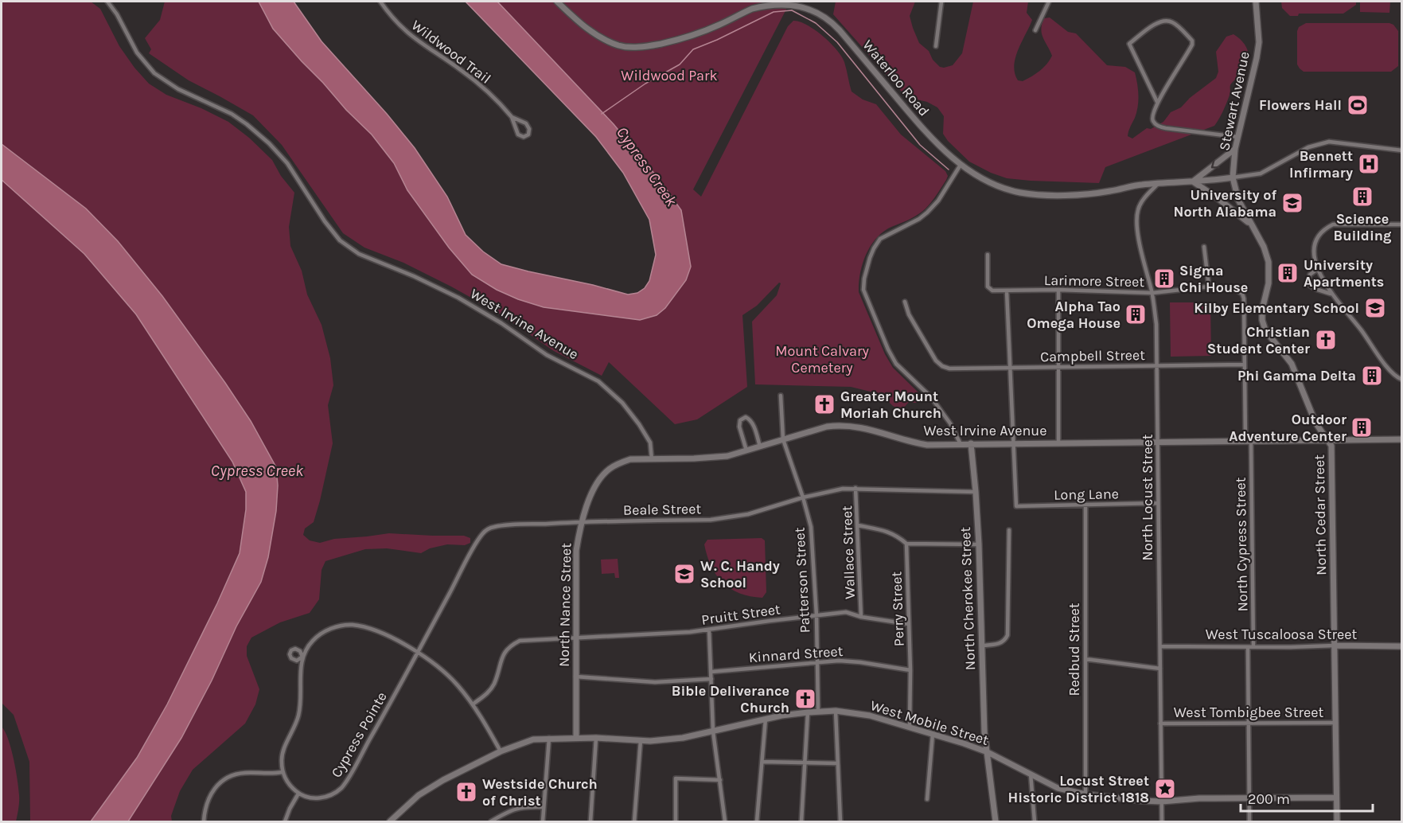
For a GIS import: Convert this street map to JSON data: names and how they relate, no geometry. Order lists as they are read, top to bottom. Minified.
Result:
{"streets":{"street":["Wildwood Trail","Waterloo Road","Stewart Avenue","Larimore Street","West Irvine Avenue","Campbell Street","Long Lane","North Locust Street","Beale Street","North Cedar Street","North Cypress Street","Wallace Street","Patterson Street","North Cherokee Street","North Nance Street","Perry Street","Pruitt Street","West Tuscaloosa Street","Redbud Street","Kinnard Street","West Tombigbee Street","West Mobile Street","Cypress Pointe"]},"crossings":[["Waterloo Road","Stewart Avenue"],["Waterloo Road","North Locust Street"],["Waterloo Road","North Cedar Street"],["Stewart Avenue","North Cedar Street"],["Larimore Street","North Locust Street"],["Larimore Street","North Cypress Street"],["West Irvine Avenue","Long Lane"],["West Irvine Avenue","North Locust Street"],["West Irvine Avenue","North Cedar Street"],["West Irvine Avenue","North Cypress Street"],["West Irvine Avenue","Patterson Street"],["West Irvine Avenue","North Cherokee Street"],["West Irvine Avenue","North Nance Street"],["Campbell Street","North Locust Street"],["Campbell Street","North Cypress Street"],["Long Lane","North Locust Street"],["Long Lane","Redbud Street"],["North Locust Street","West Tuscaloosa Street"],["North Locust Street","West Tombigbee Street"],["North Locust Street","West Mobile Street"],["Beale Street","Wallace Street"],["Beale Street","Patterson Street"],["Beale Street","North Cherokee Street"],["Beale Street","North Nance Street"],["Beale Street","Cypress Pointe"],["North Cedar Street","West Tuscaloosa Street"],["North Cedar Street","West Tombigbee Street"],["North Cedar Street","West Mobile Street"],["North Cypress Street","West Tuscaloosa Street"],["Wallace Street","Pruitt Street"],["Patterson Street","Pruitt Street"],["Patterson Street","Kinnard Street"],["Patterson Street","West Mobile Street"],["North Cherokee Street","West Mobile Street"],["North Nance Street","Pruitt Street"],["North Nance Street","West Mobile Street"],["Perry Street","Pruitt Street"],["Perry Street","Kinnard Street"],["Perry Street","West Mobile Street"],["Redbud Street","West Mobile Street"]],"water":["Cypress Creek"],"parks":["Wildwood Park","Mount Calvary Cemetery"],"places":{"sports":["Flowers Hall"],"hospital":["Bennett Infirmary"],"building":["Science Building","University Apartments","Sigma Chi House","Alpha Tao Omega House","Phi Gamma Delta","Outdoor Adventure Center"],"school or university":["University of North Alabama","Kilby Elementary School","W. C. Handy School"],"church":["Christian Student Center","Greater Mount Moriah Church","Bible Deliverance Church","Westside Church of Christ"],"place":["Locust Street Historic District 1818"]},"scale_bar":"200 m"}
